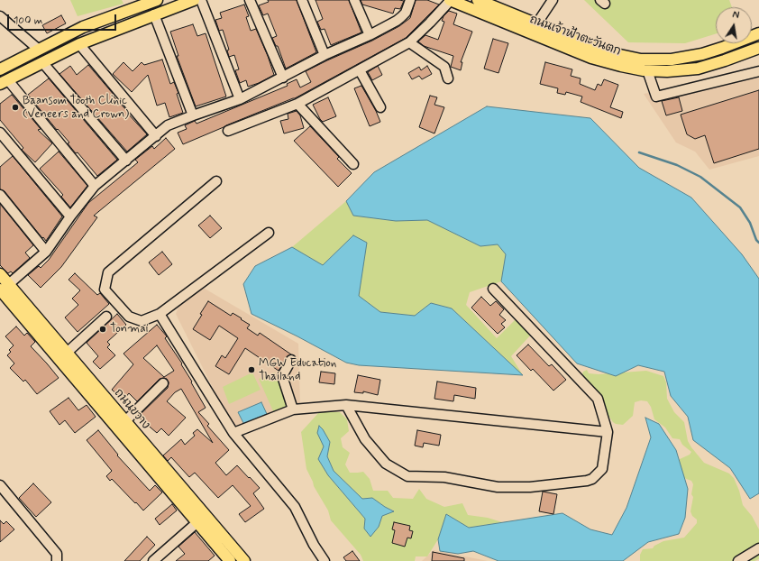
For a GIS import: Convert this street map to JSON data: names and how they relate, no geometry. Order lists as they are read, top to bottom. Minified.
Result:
{"streets":{"main road":["ถนนเจ้าฟ้าตะวันตก","ถนนขวาง"]},"places":["Baansom Tooth Clinic (Veneers and Crown)","Tonmai","MGW Education Thailand"],"scale_bar":"100 m","north":"top"}
